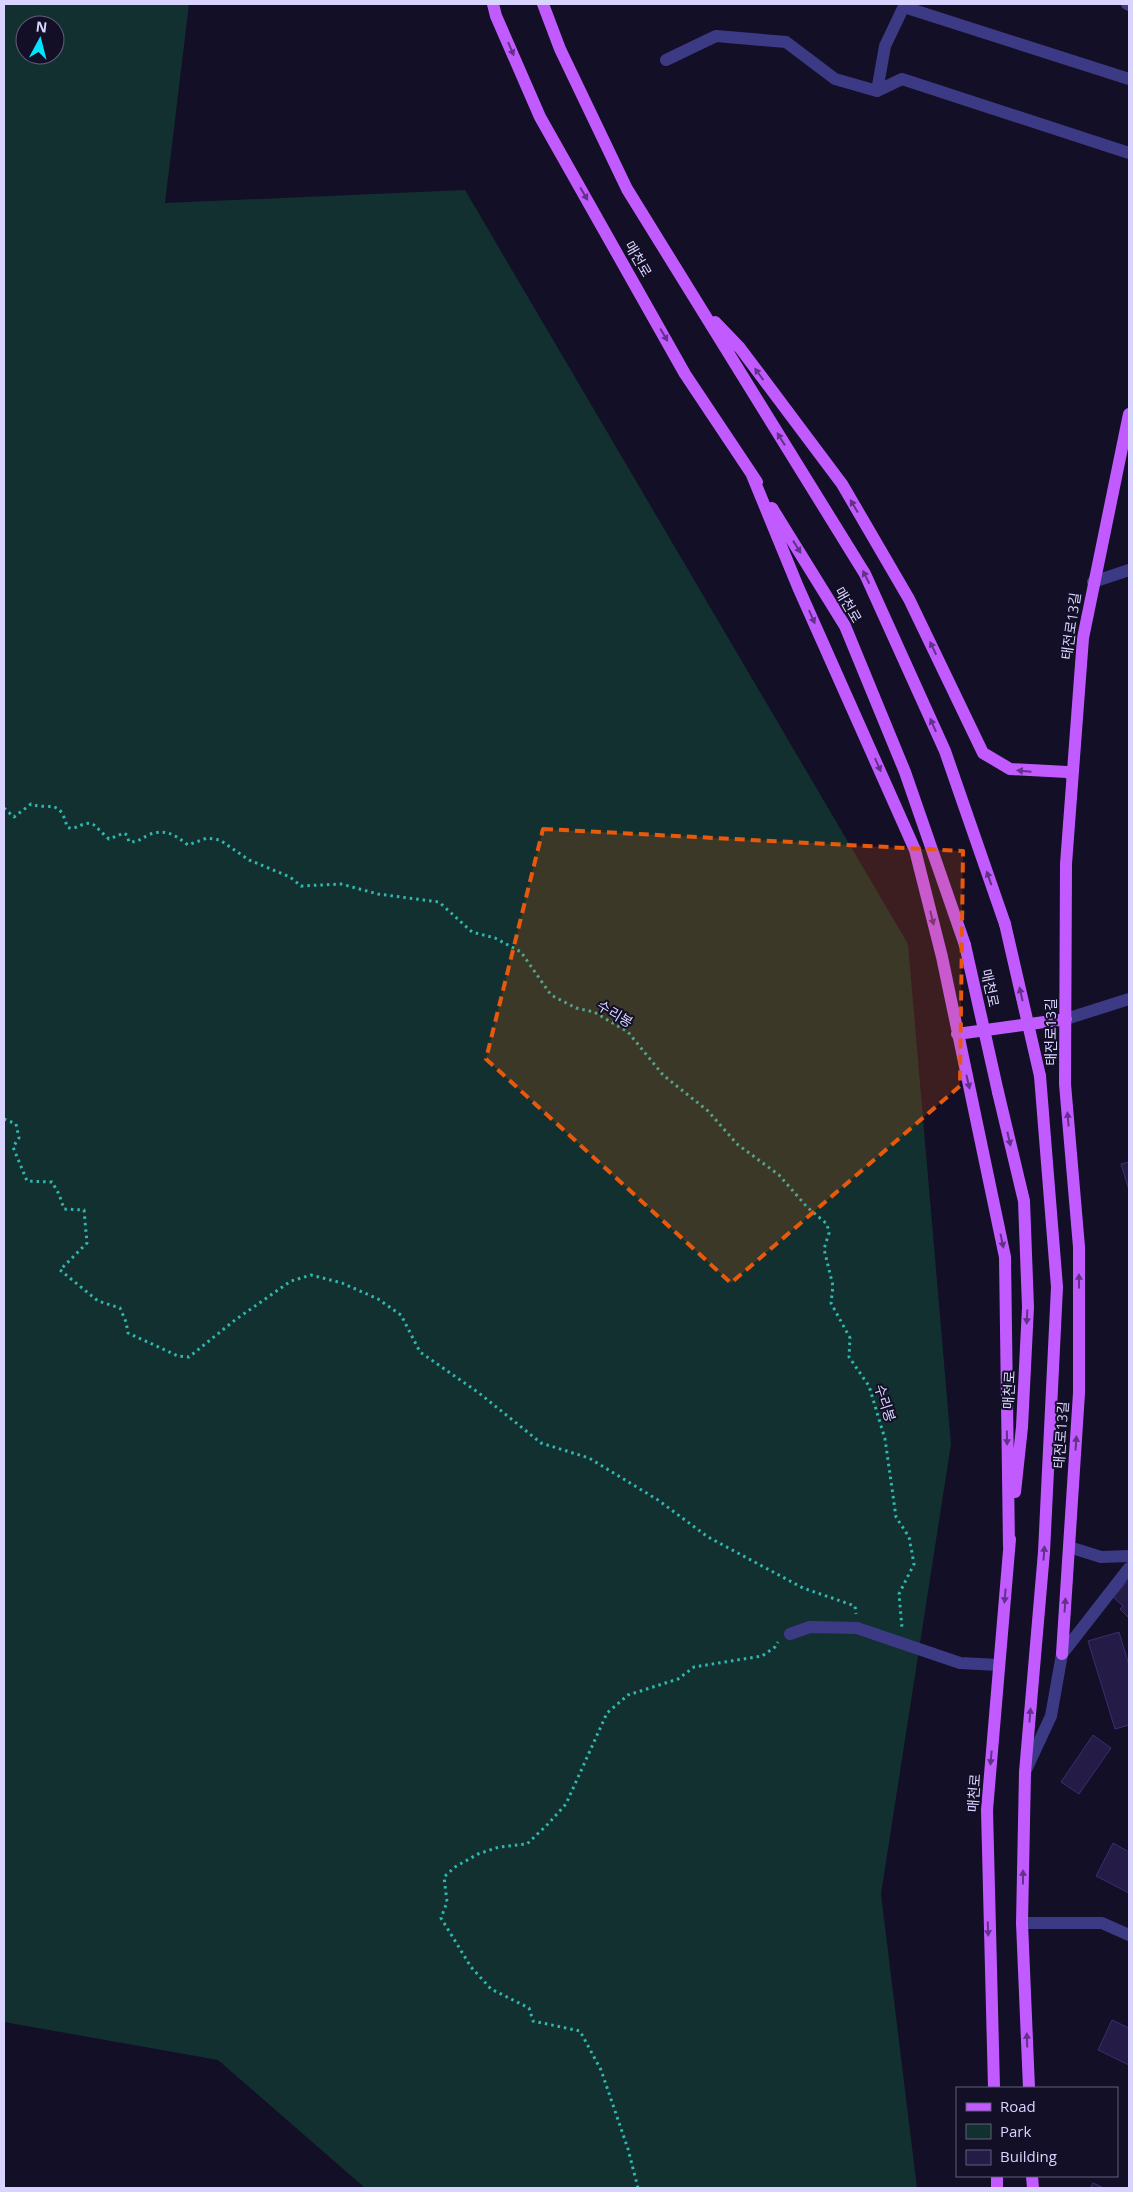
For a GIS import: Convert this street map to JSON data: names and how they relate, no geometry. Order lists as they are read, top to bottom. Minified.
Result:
{"streets":{"main road":["매천로","태전로13길"],"path":["수리봉"]},"legend":["Road","Park","Building"],"north":"top"}
